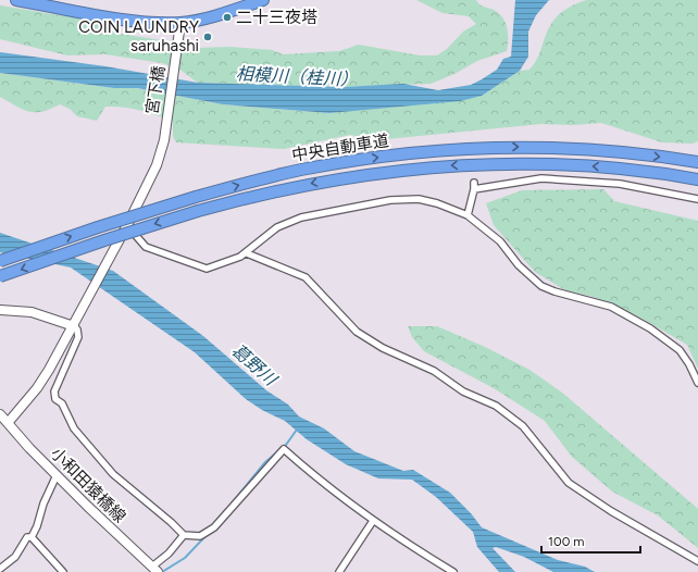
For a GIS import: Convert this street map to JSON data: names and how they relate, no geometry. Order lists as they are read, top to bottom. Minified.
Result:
{"streets":{"highway":["中央自動車道"],"street":["宮下橋","小和田猿橋線"]},"crossings":[["宮下橋","小和田猿橋線"]],"water":["相模川（桂川）","葛野川"],"places":["二十三夜塔","COIN LAUNDRY saruhashi"],"scale_bar":"100 m"}
